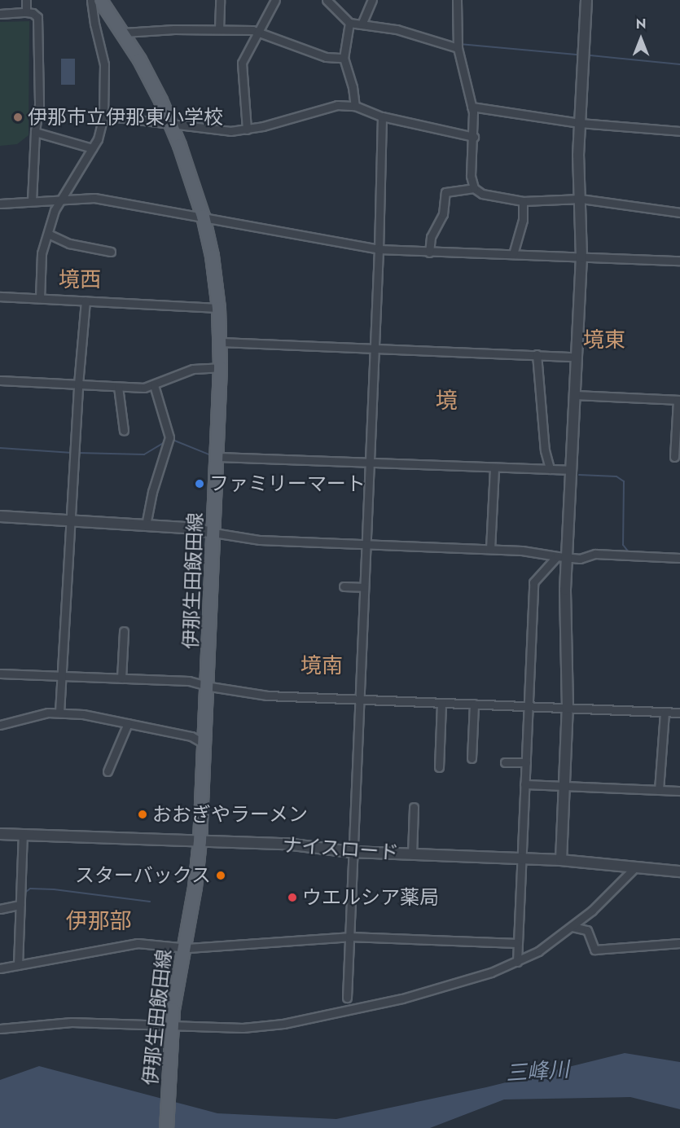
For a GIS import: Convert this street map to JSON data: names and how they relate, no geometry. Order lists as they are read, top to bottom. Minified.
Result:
{"streets":{"main road":["伊那生田飯田線"],"street":["ナイスロード"]},"crossings":[["伊那生田飯田線","ナイスロード"]],"districts":["境西","境東","境","境南","伊那部"],"water":["三峰川"],"places":["伊那市立伊那東小学校","ファミリーマート","おおぎやラーメン","スターバックス","ウエルシア薬局"],"north":"top"}
